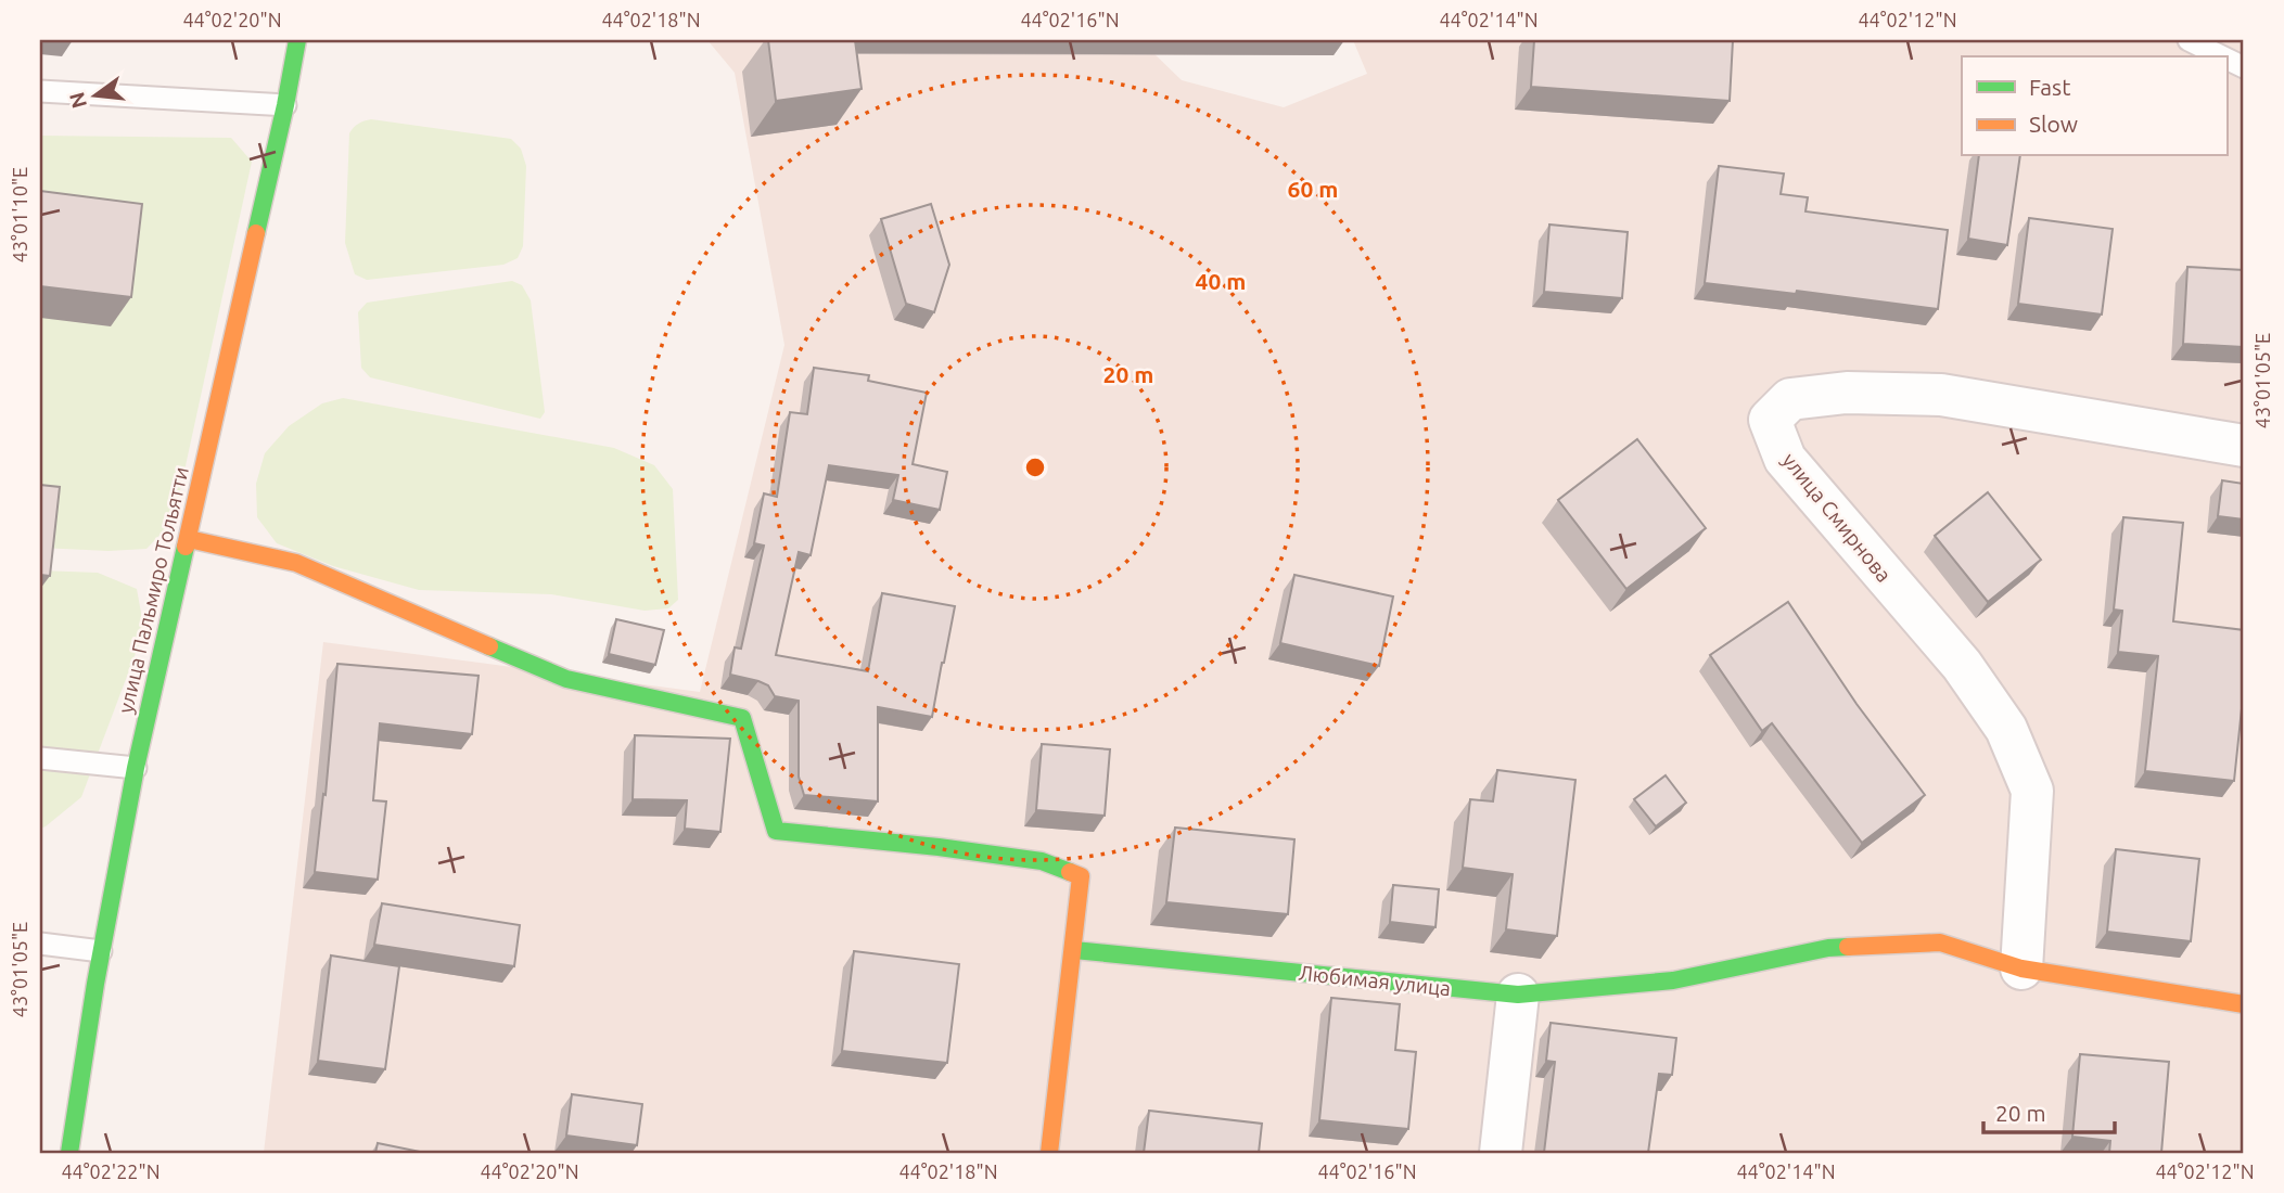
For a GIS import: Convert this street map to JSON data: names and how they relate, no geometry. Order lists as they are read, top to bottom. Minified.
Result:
{"streets":{"street":["улица Смирнова","улица Пальмиро Тольятти","Любимая улица"]},"crossings":[["улица Смирнова","Любимая улица"]],"legend":["Fast","Slow"],"scale_bar":"20 m","north":"left","coordinates":["44°02'20\"N","44°02'18\"N","44°02'16\"N","44°02'14\"N","44°02'12\"N","43°01'10\"E","43°01'05\"E","44°02'22\"N"],"rings":["60 m","40 m","20 m"]}
